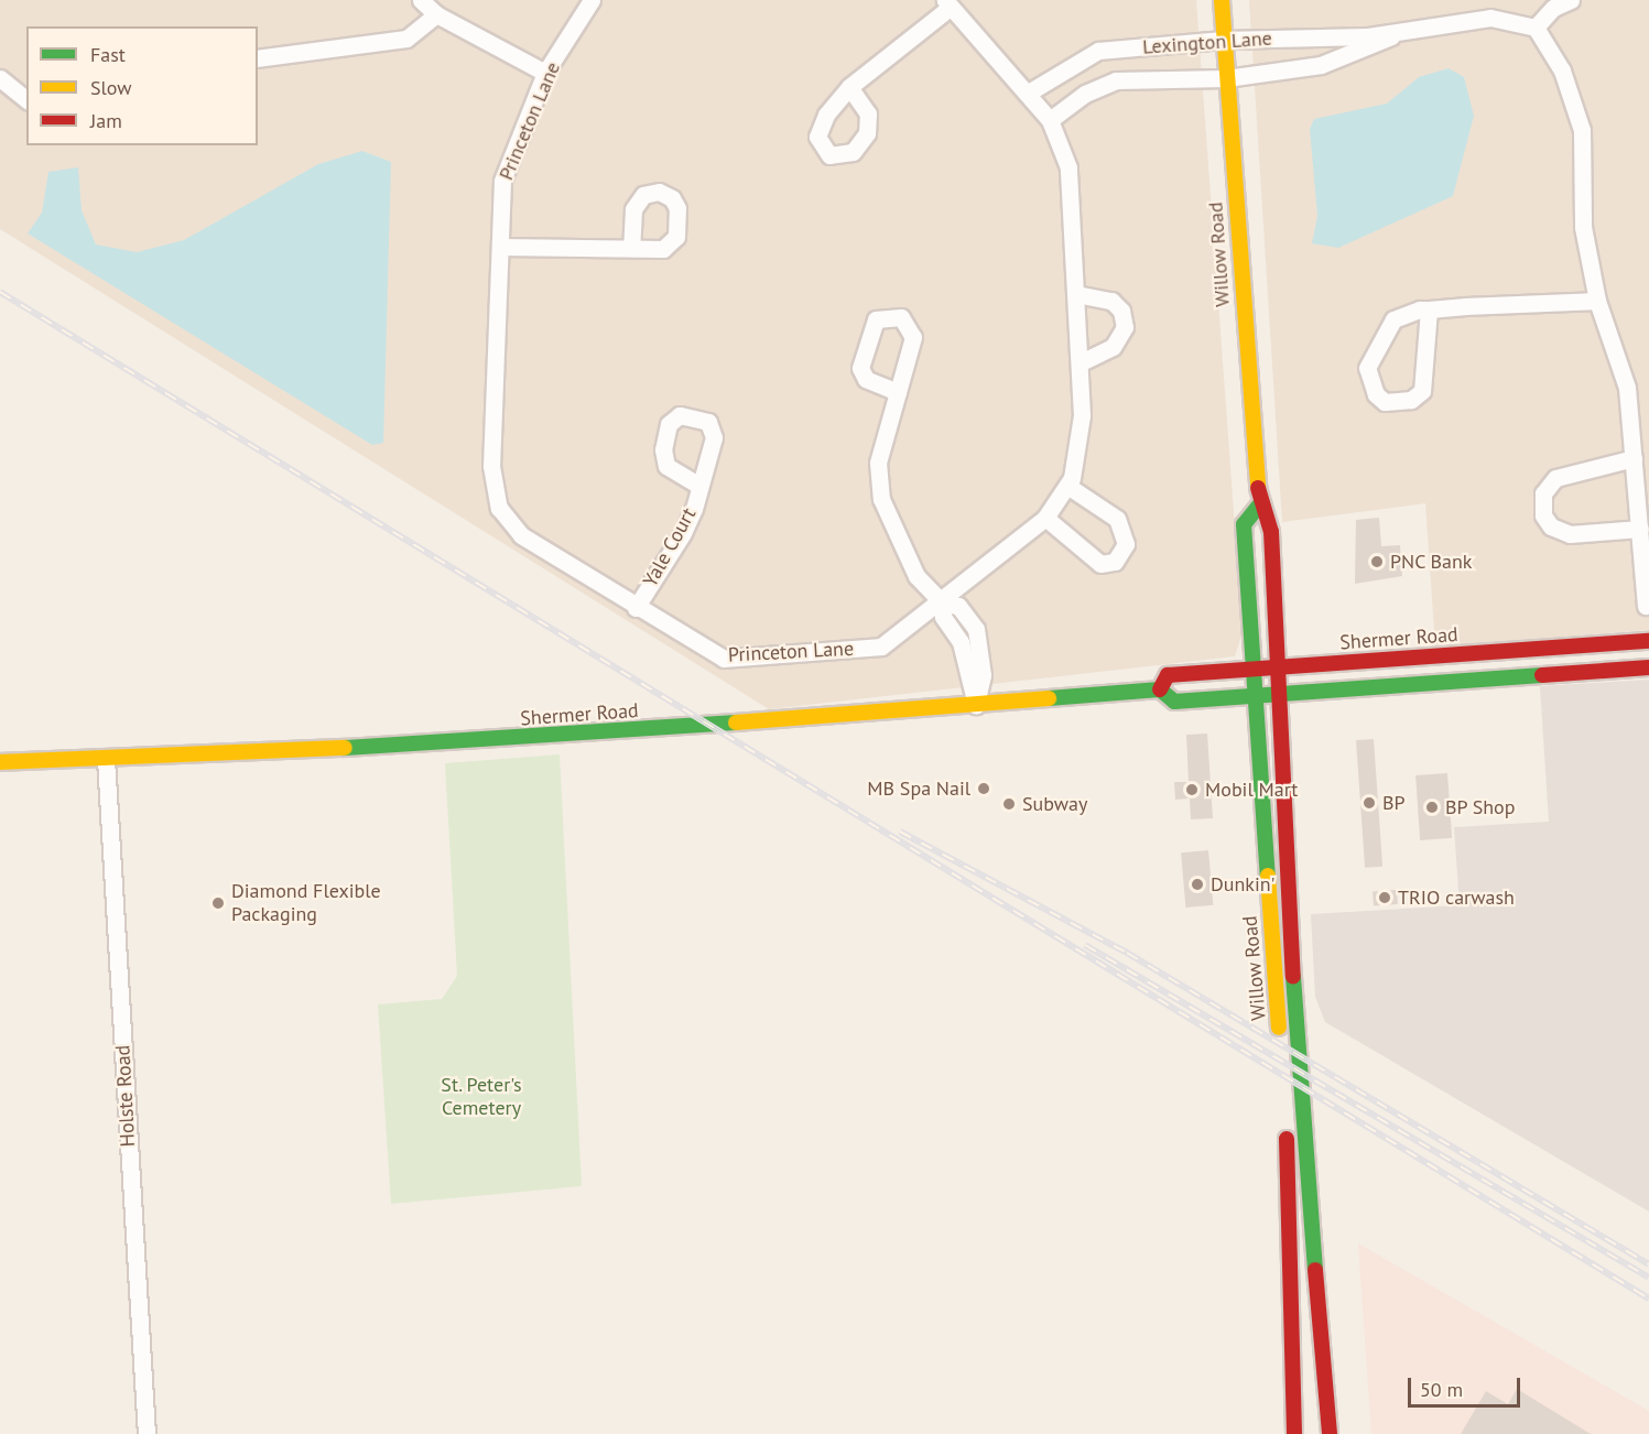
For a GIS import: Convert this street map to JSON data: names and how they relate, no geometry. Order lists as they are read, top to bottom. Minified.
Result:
{"streets":{"main road":["Willow Road","Shermer Road"],"street":["Lexington Lane","Princeton Lane","Yale Court","Holste Road"]},"crossings":[["Lexington Lane","Princeton Lane"],["Lexington Lane","Willow Road"],["Princeton Lane","Yale Court"],["Willow Road","Shermer Road"],["Shermer Road","Holste Road"]],"parks":["St. Peter's Cemetery"],"places":["PNC Bank","MB Spa Nail","Mobil Mart","BP","Subway","BP Shop","Dunkin'","TRIO carwash","Diamond Flexible Packaging"],"legend":["Fast","Slow","Jam"],"scale_bar":"50 m"}
